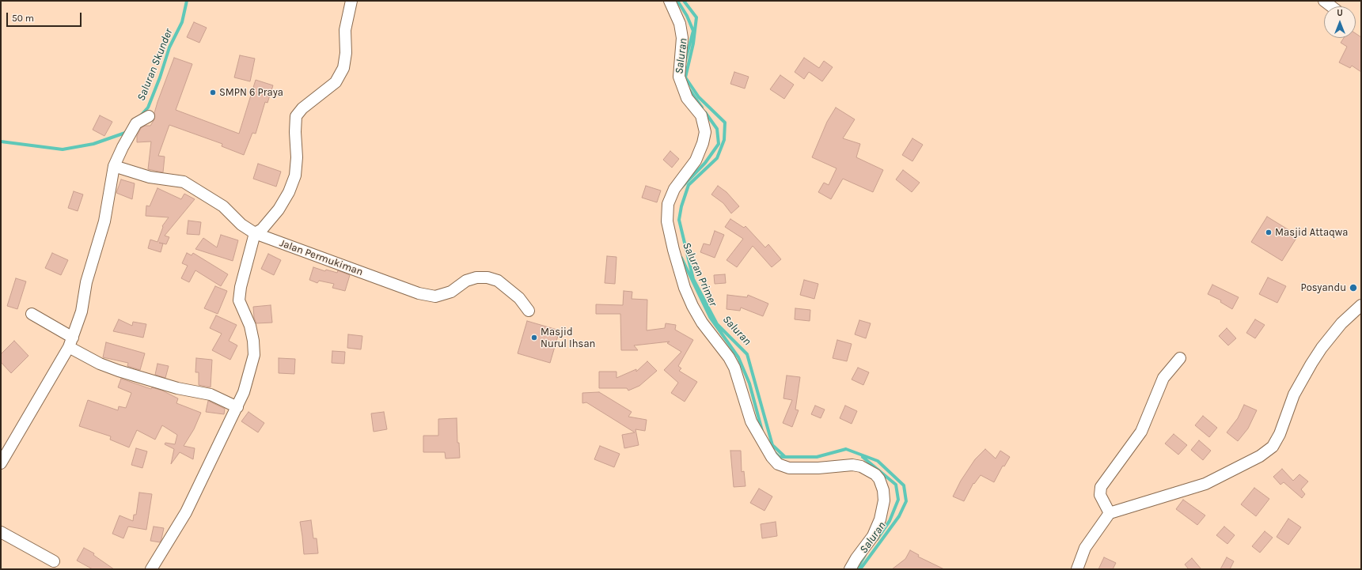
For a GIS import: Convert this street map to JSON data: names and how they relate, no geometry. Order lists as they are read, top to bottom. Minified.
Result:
{"streets":{"street":["Jalan Permukiman"]},"water":["Saluran","Saluran Skunder","Saluran Primer"],"places":["SMPN 6 Praya","Masjid Attaqwa","Posyandu","Masjid Nurul Ihsan"],"scale_bar":"50 m","north":"top"}
